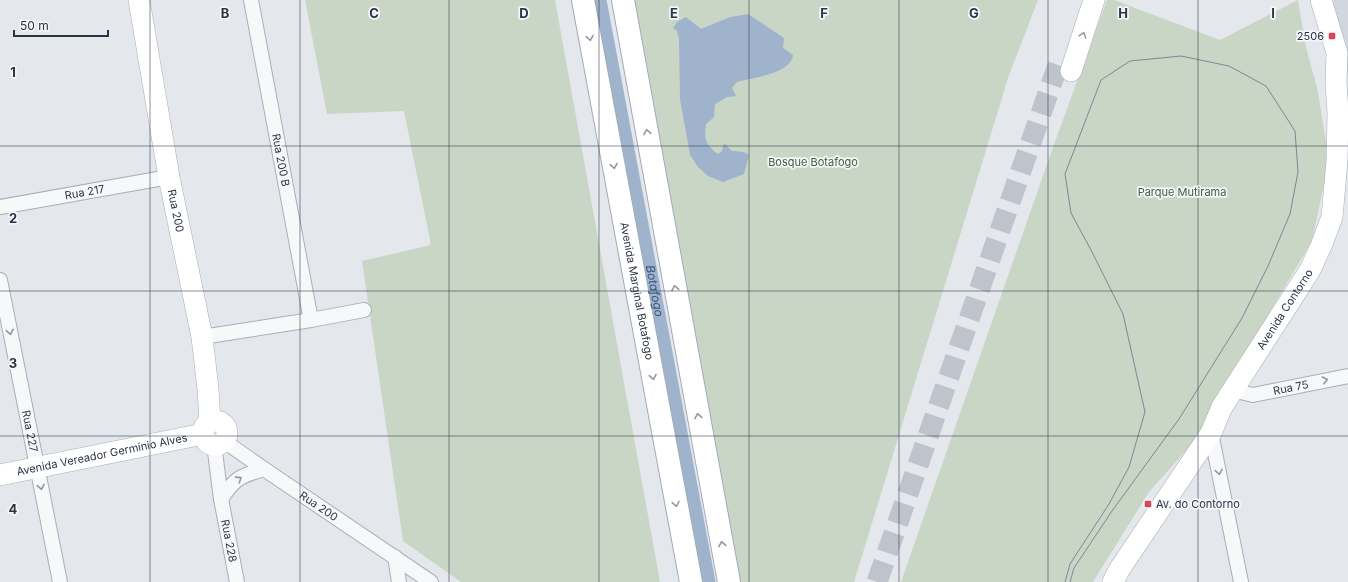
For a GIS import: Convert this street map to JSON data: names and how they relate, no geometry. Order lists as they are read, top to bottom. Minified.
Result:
{"streets":{"main road":["Avenida Marginal Botafogo"],"street":["Rua 200 B","Rua 217","Rua 200","Avenida Contorno","Rua 75","Rua 227","Avenida Vereador Germínio Alves","Rua 228"]},"crossings":[["Rua 217","Rua 200"],["Rua 200","Avenida Vereador Germínio Alves"],["Rua 200","Rua 228"],["Avenida Contorno","Rua 75"],["Rua 227","Avenida Vereador Germínio Alves"],["Avenida Vereador Germínio Alves","Rua 228"]],"one_way":["Rua 75","Rua 227"],"water":["Botafogo"],"parks":["Bosque Botafogo","Parque Mutirama"],"places":{"transit":["2506","Av. do Contorno"]},"scale_bar":"50 m","grid":{"columns":["B","C","D","E","F","G","H","I"],"rows":["1","2","3","4"]}}
